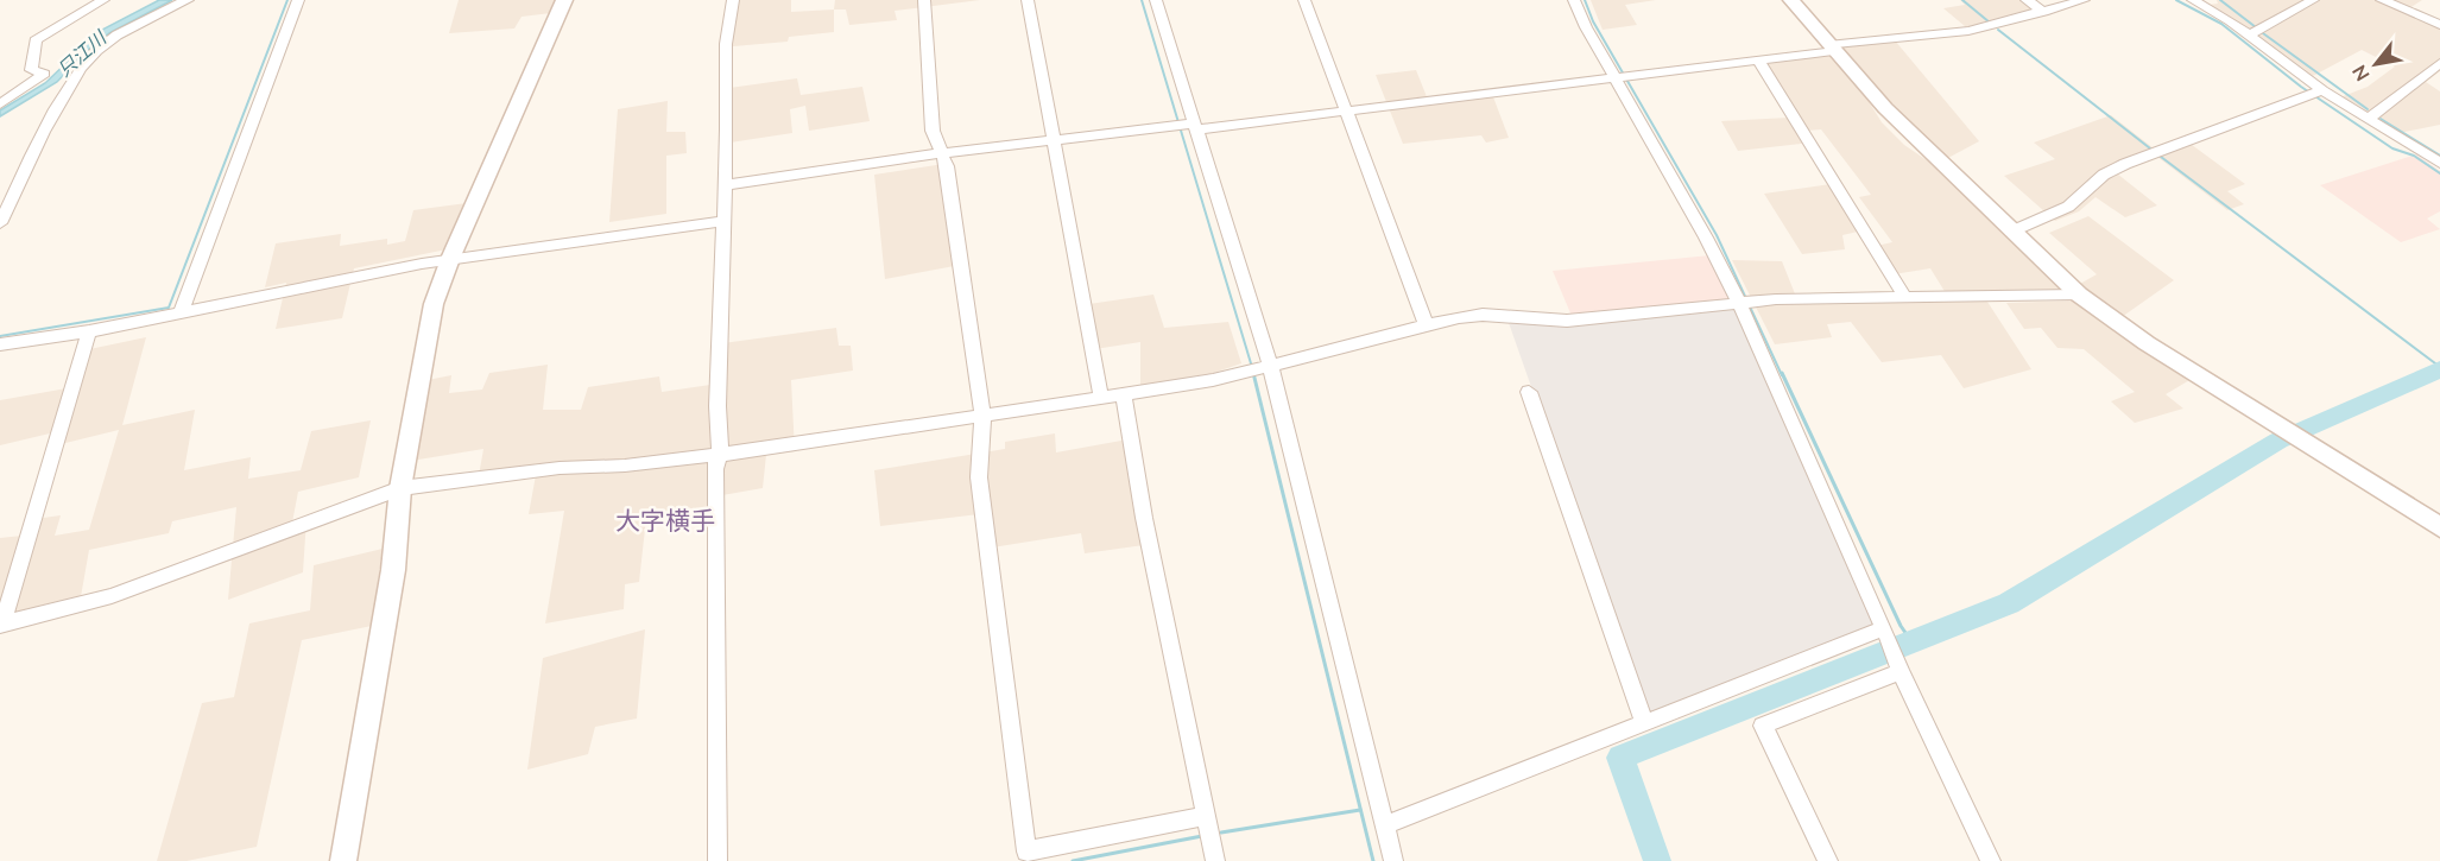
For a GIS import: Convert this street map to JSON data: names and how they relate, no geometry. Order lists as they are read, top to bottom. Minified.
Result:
{"districts":["大字横手"],"water":["只江川"],"north":"bottom left"}
